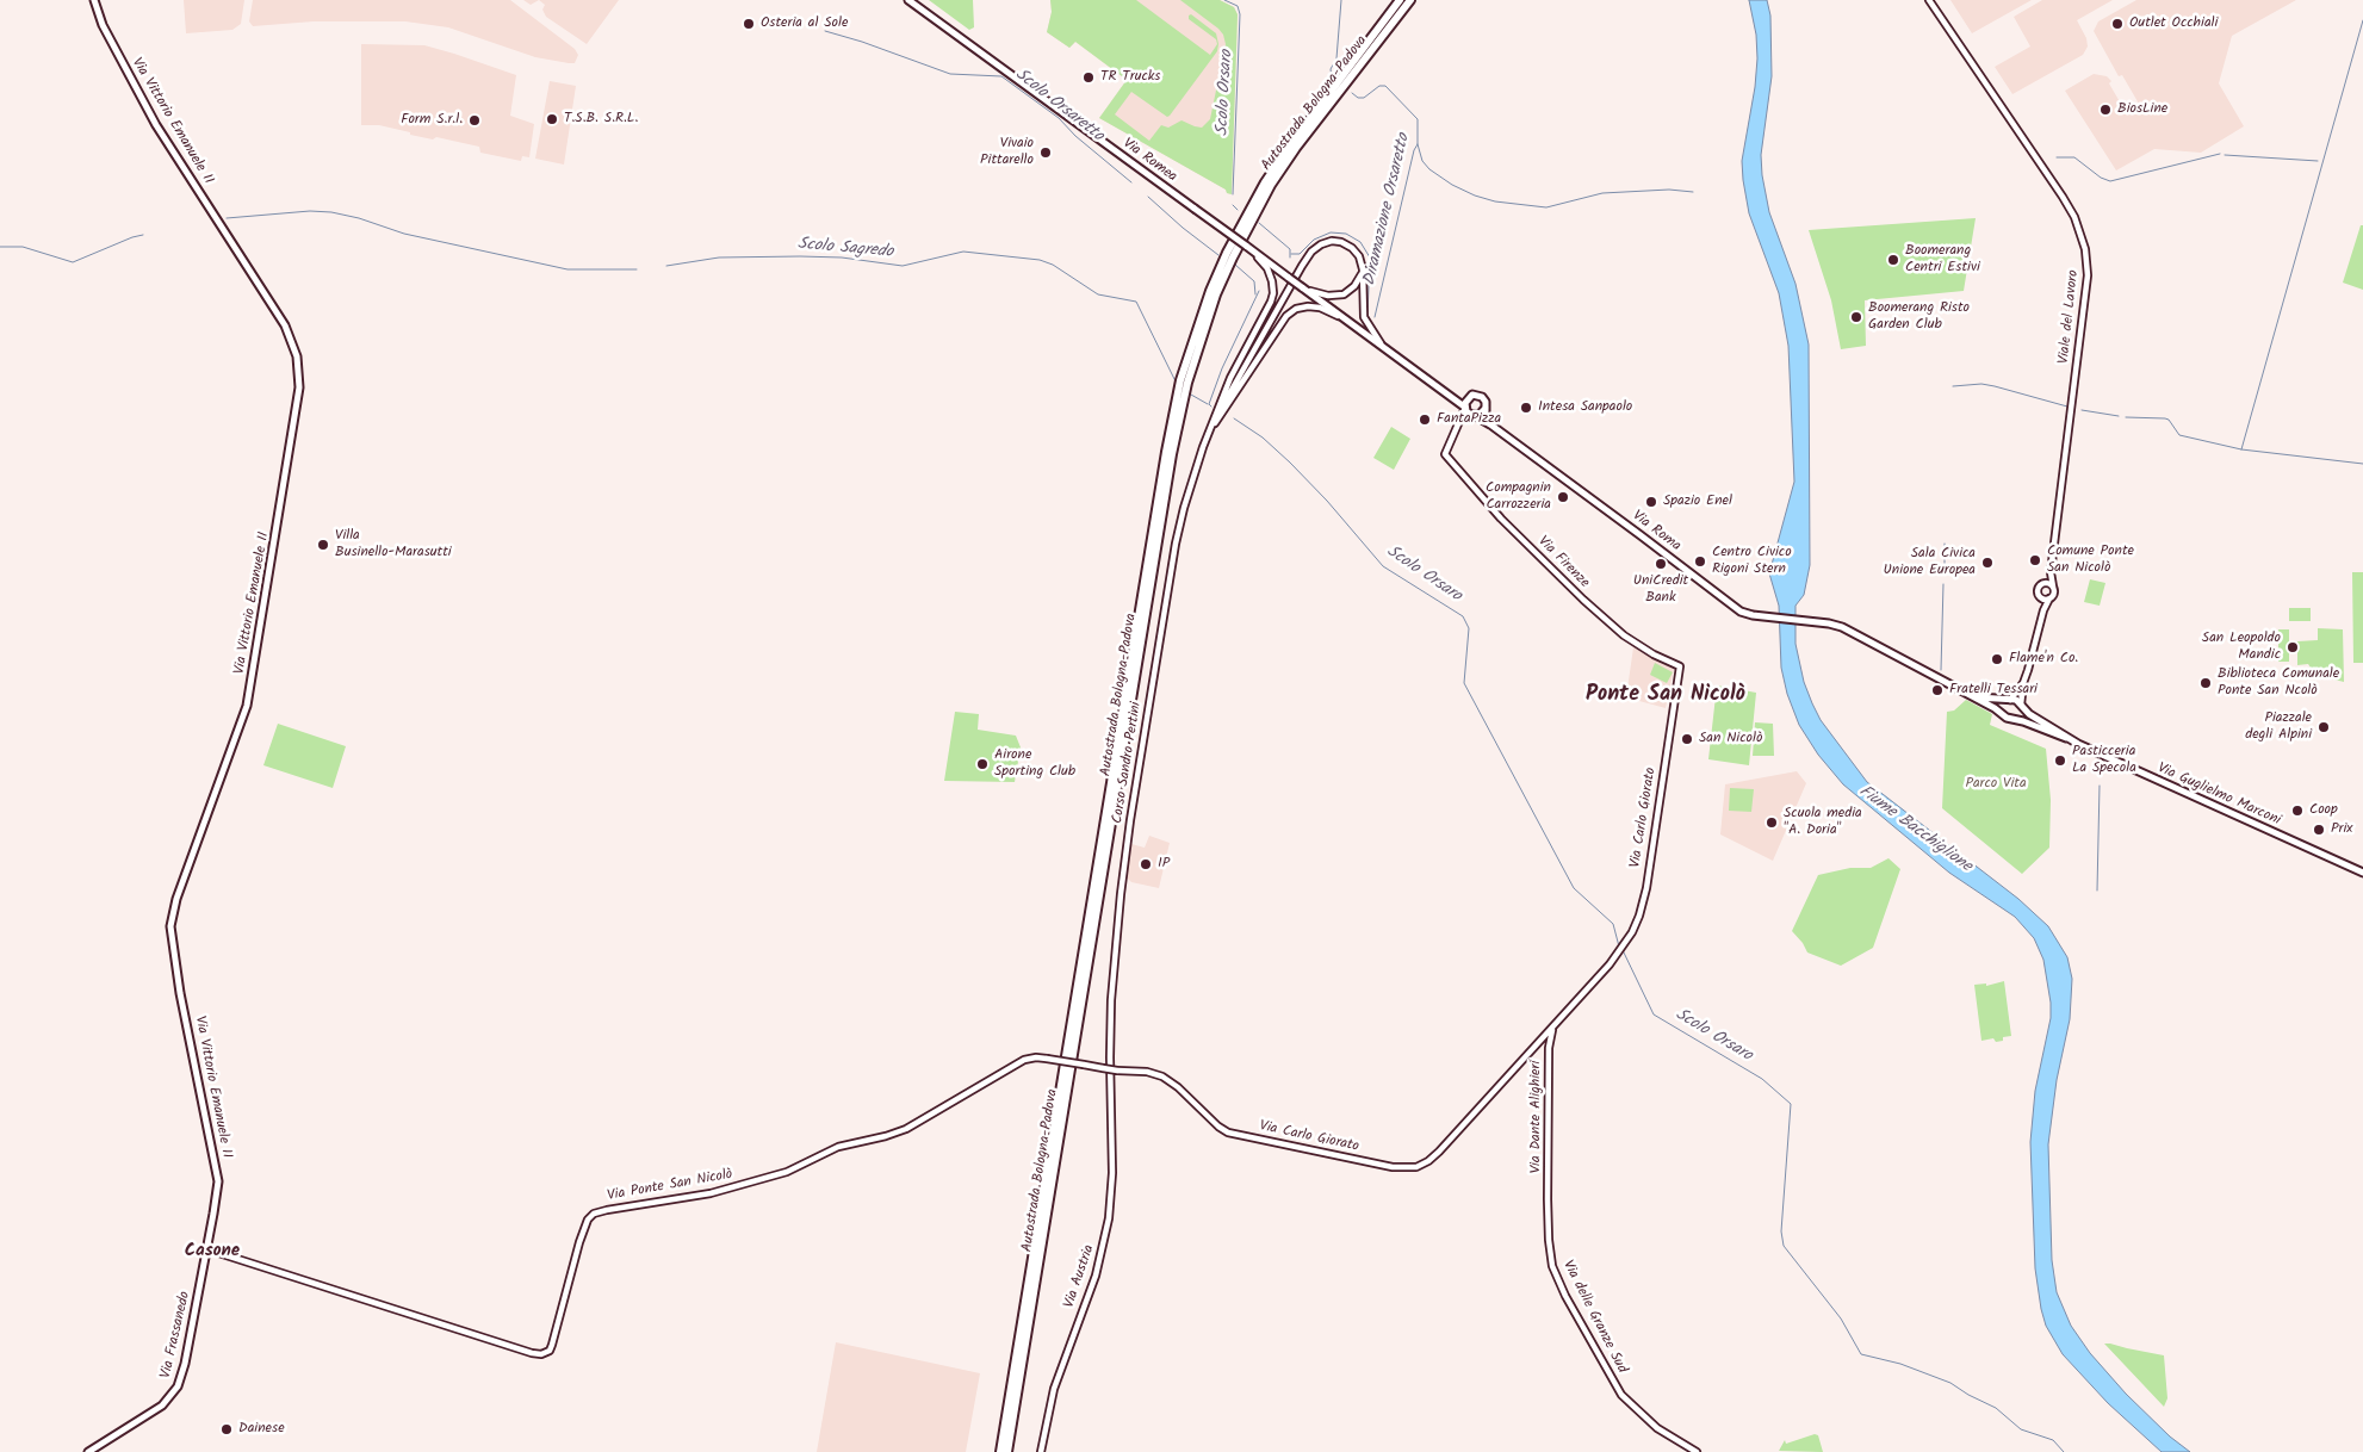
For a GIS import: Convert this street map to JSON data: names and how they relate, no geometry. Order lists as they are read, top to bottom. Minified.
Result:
{"streets":{"highway":["Autostrada Bologna-Padova"],"main road":["Via Vittorio Emanuele II","Via Romea","Via Roma","Via Guglielmo Marconi","Via Frassanedo"],"street":["Viale del Lavoro","Via Firenze","Corso Sandro Pertini","Via Carlo Giorato","Via Dante Alighieri","Via Ponte San Nicolò","Via Austria","Via delle Granze Sud"]},"crossings":[["Via Vittorio Emanuele II","Via Ponte San Nicolò"],["Via Vittorio Emanuele II","Via Frassanedo"],["Via Romea","Corso Sandro Pertini"],["Viale del Lavoro","Via Guglielmo Marconi"],["Via Roma","Via Guglielmo Marconi"],["Via Firenze","Via Carlo Giorato"],["Corso Sandro Pertini","Via Austria"],["Via Carlo Giorato","Via Dante Alighieri"],["Via Carlo Giorato","Via Ponte San Nicolò"],["Via Dante Alighieri","Via delle Granze Sud"],["Via Ponte San Nicolò","Via Frassanedo"]],"districts":["Ponte San Nicolò","Casone"],"water":["Scolo Orsaro","Scolo Orsaretto","Diramazione Orsaretto","Scolo Sagredo","Fiume Bacchiglione"],"parks":["Parco Vita"],"places":["Osteria al Sole","Outlet Occhiali","TR Trucks","BiosLine","T.S.B. S.R.L.","Form S.r.l.","Vivaio Pittarello","Boomerang Centri Estivi","Boomerang Risto Garden Club","Intesa Sanpaolo","FantaPizza","Compagnin Carrozzeria","Spazio Enel","Villa Businello-Marasutti","Comune Ponte San Nicolò","Centro Civico Rigoni Stern","Sala Civica Unione Europea","UniCredit Bank","San Leopoldo Mandic","Flame'n Co.","Biblioteca Comunale Ponte San Ncolò","Fratelli Tessari","Piazzale degli Alpini","San Nicolò","Pasticceria La Specola","Airone Sporting Club","Coop","Scuola media \"A. Doria\"","Prix","IP","Dainese"]}
